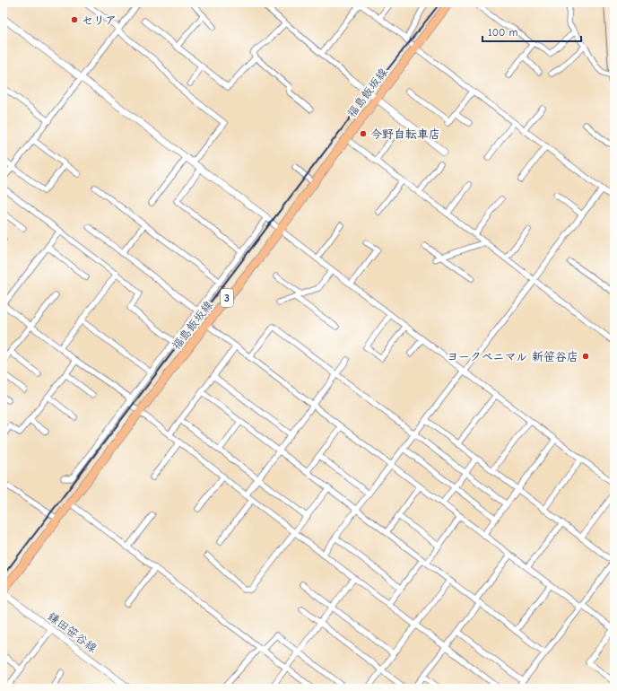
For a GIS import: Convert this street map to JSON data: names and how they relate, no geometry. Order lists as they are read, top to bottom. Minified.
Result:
{"streets":{"main road":["福島飯坂線","3"],"street":["鎌田笹谷線"]},"crossings":[["福島飯坂線","鎌田笹谷線"]],"places":["セリア","今野自転車店","ヨークベニマル 新笹谷店"],"scale_bar":"100 m"}
